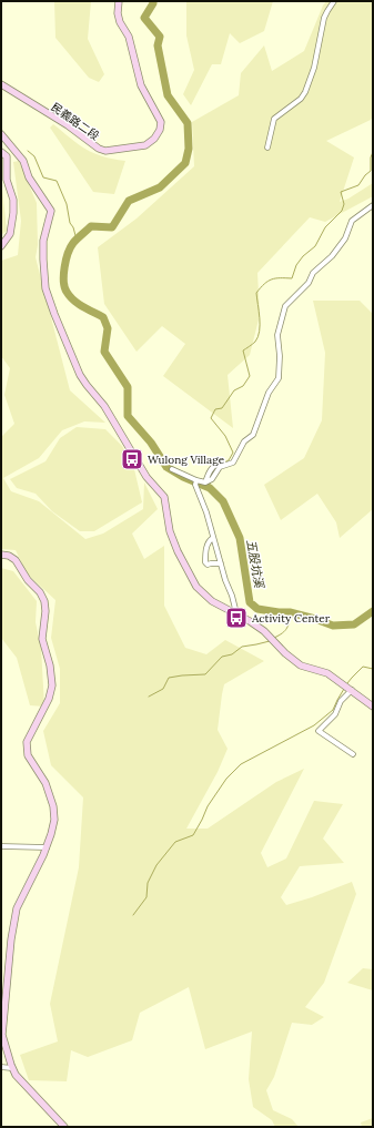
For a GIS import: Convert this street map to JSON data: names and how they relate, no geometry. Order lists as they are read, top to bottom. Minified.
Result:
{"streets":{"main road":["民義路二段"]},"water":["五股坑溪"],"places":{"bus stop":["Wulong Village","Activity Center"]}}
